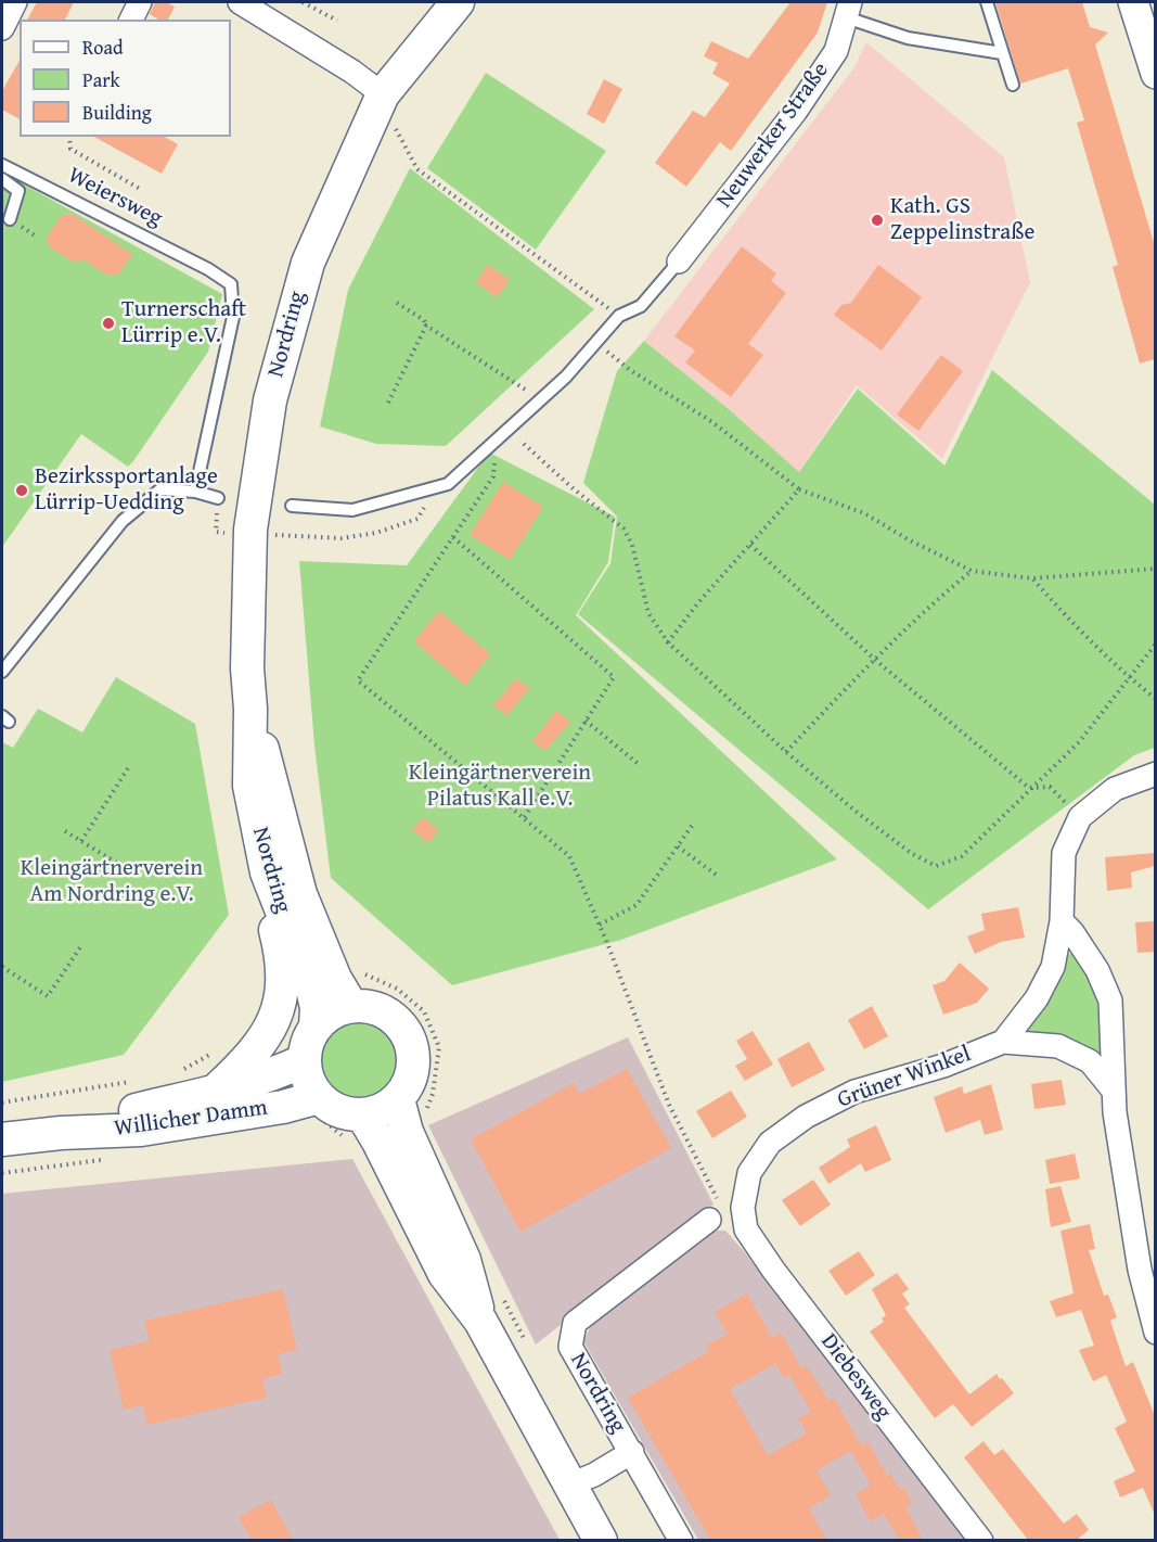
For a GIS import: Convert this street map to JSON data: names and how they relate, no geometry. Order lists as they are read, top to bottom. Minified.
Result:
{"streets":{"main road":["Nordring","Willicher Damm"],"street":["Neuwerker Straße","Grüner Winkel","Diebesweg"],"lane":["Weiersweg"]},"crossings":[["Nordring","Willicher Damm"],["Grüner Winkel","Diebesweg"]],"parks":["Kleingärtnerverein Pilatus Kall e.V.","Kleingärtnerverein Am Nordring e.V."],"places":["Kath. GS Zeppelinstraße","Turnerschaft Lürrip e.V.","Bezirkssportanlage Lürrip-Uedding"],"legend":["Road","Park","Building"]}
